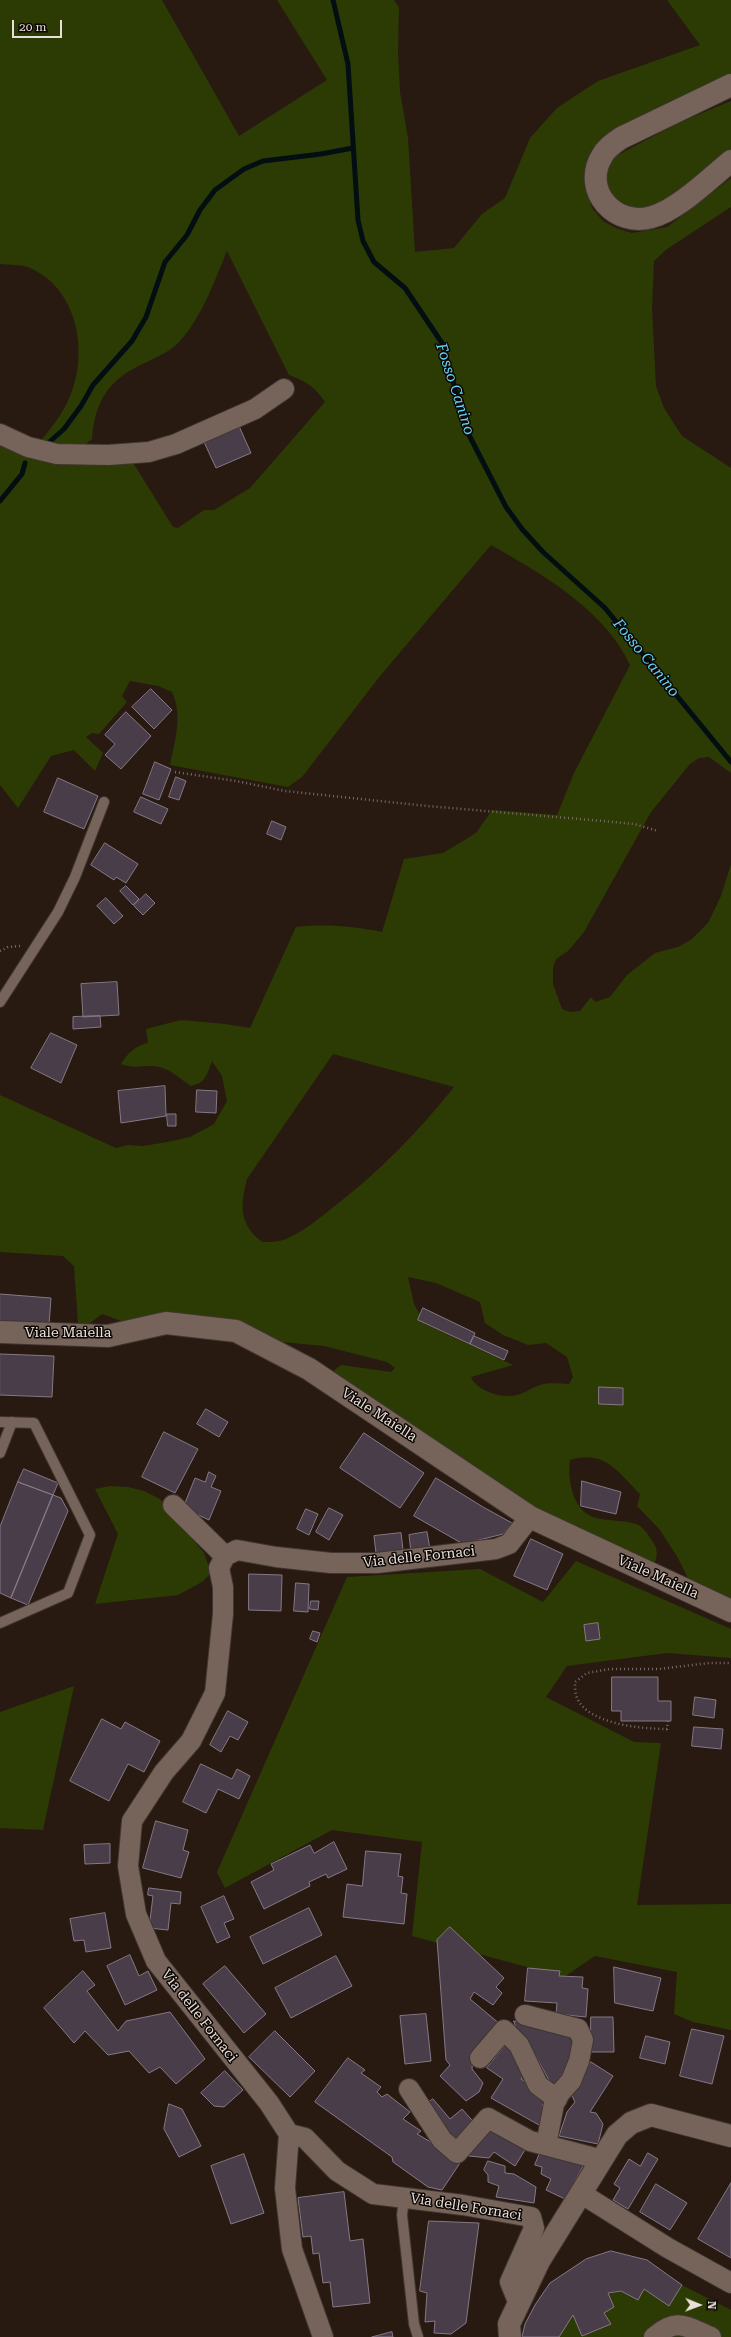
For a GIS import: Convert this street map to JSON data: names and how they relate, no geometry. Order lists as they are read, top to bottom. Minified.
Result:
{"streets":{"main road":["Viale Maiella"],"street":["Via delle Fornaci"]},"crossings":[["Viale Maiella","Via delle Fornaci"]],"water":["Fosso Canino"],"scale_bar":"20 m","north":"right"}
